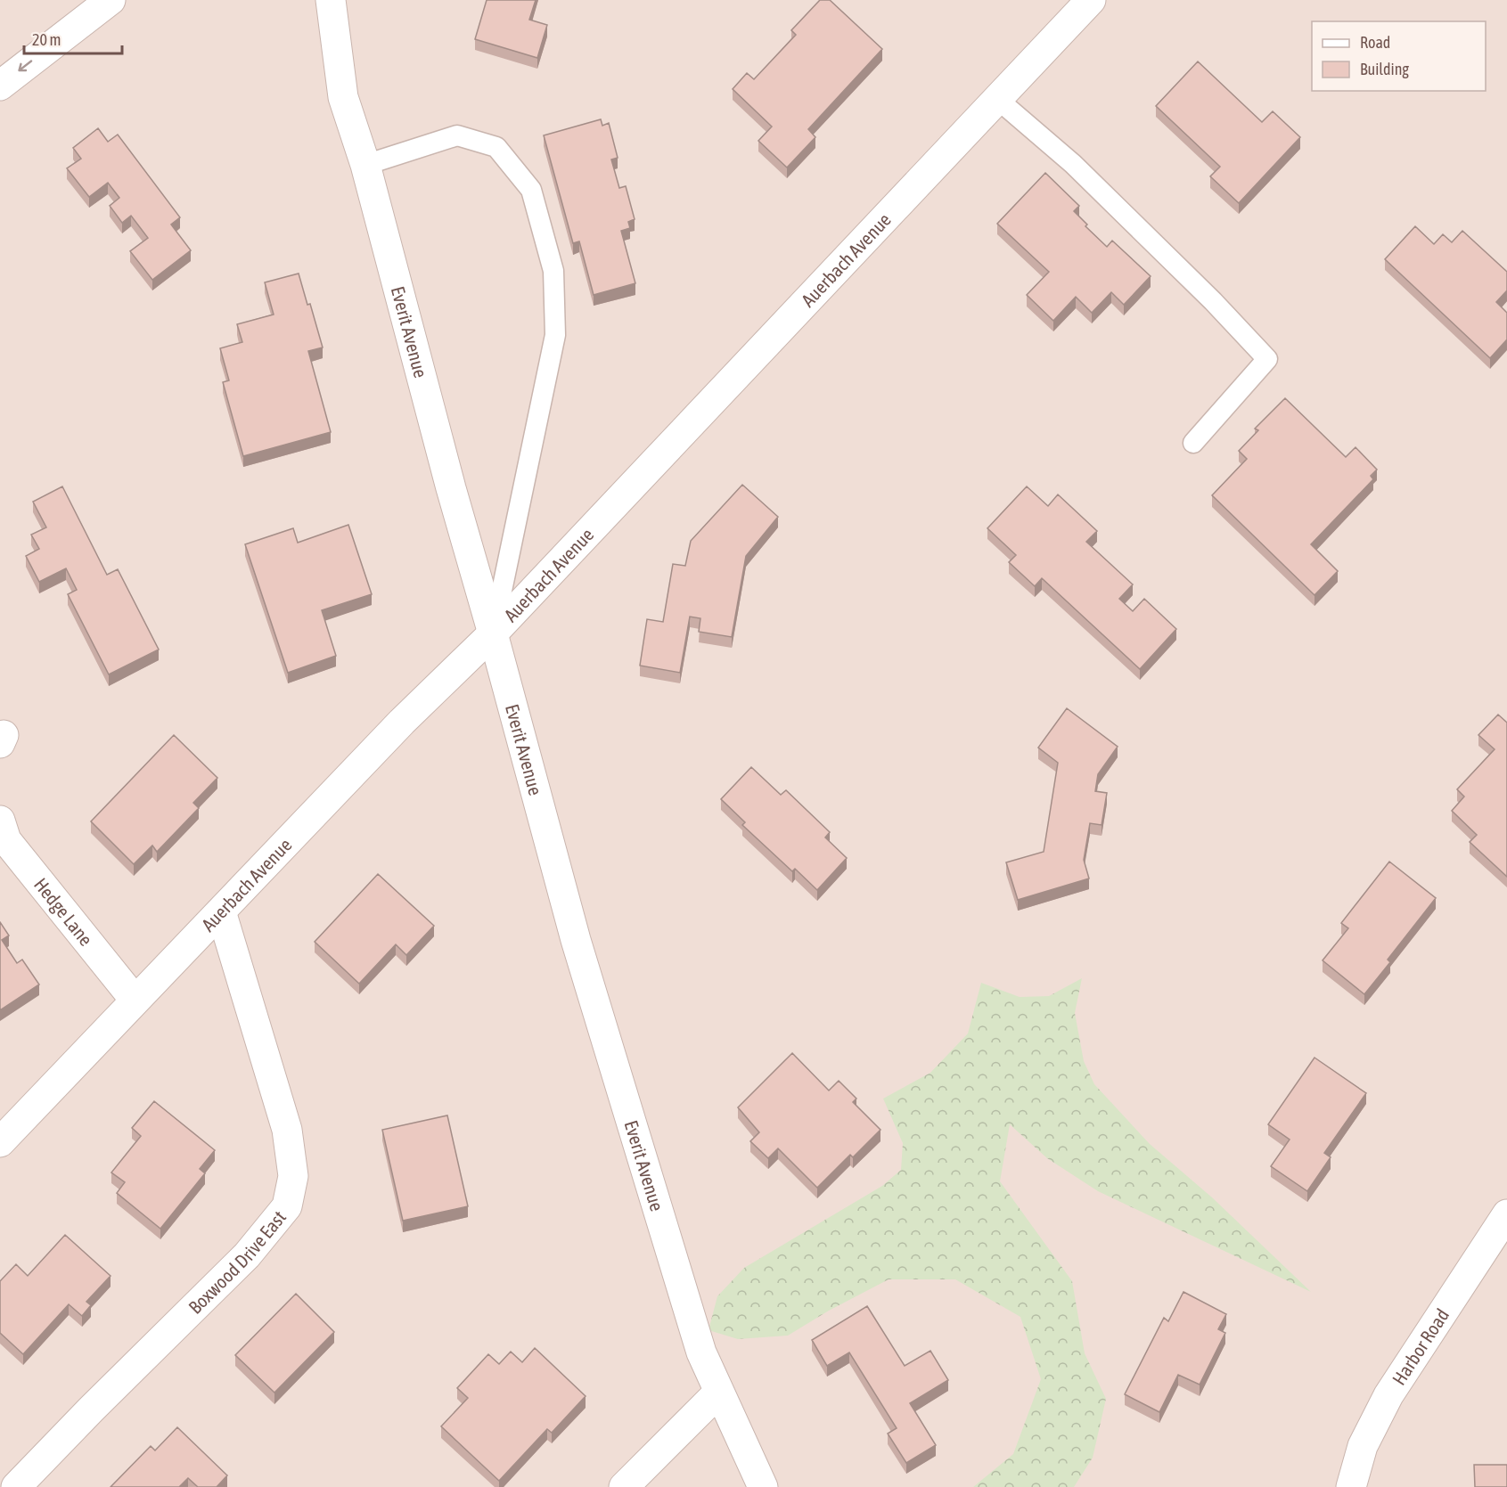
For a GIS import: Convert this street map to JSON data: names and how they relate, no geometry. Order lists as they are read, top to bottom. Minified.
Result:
{"streets":{"street":["Auerbach Avenue","Everit Avenue","Hedge Lane","Boxwood Drive East","Harbor Road"]},"crossings":[["Auerbach Avenue","Everit Avenue"],["Auerbach Avenue","Hedge Lane"],["Auerbach Avenue","Boxwood Drive East"]],"legend":["Road","Building"],"scale_bar":"20 m"}
